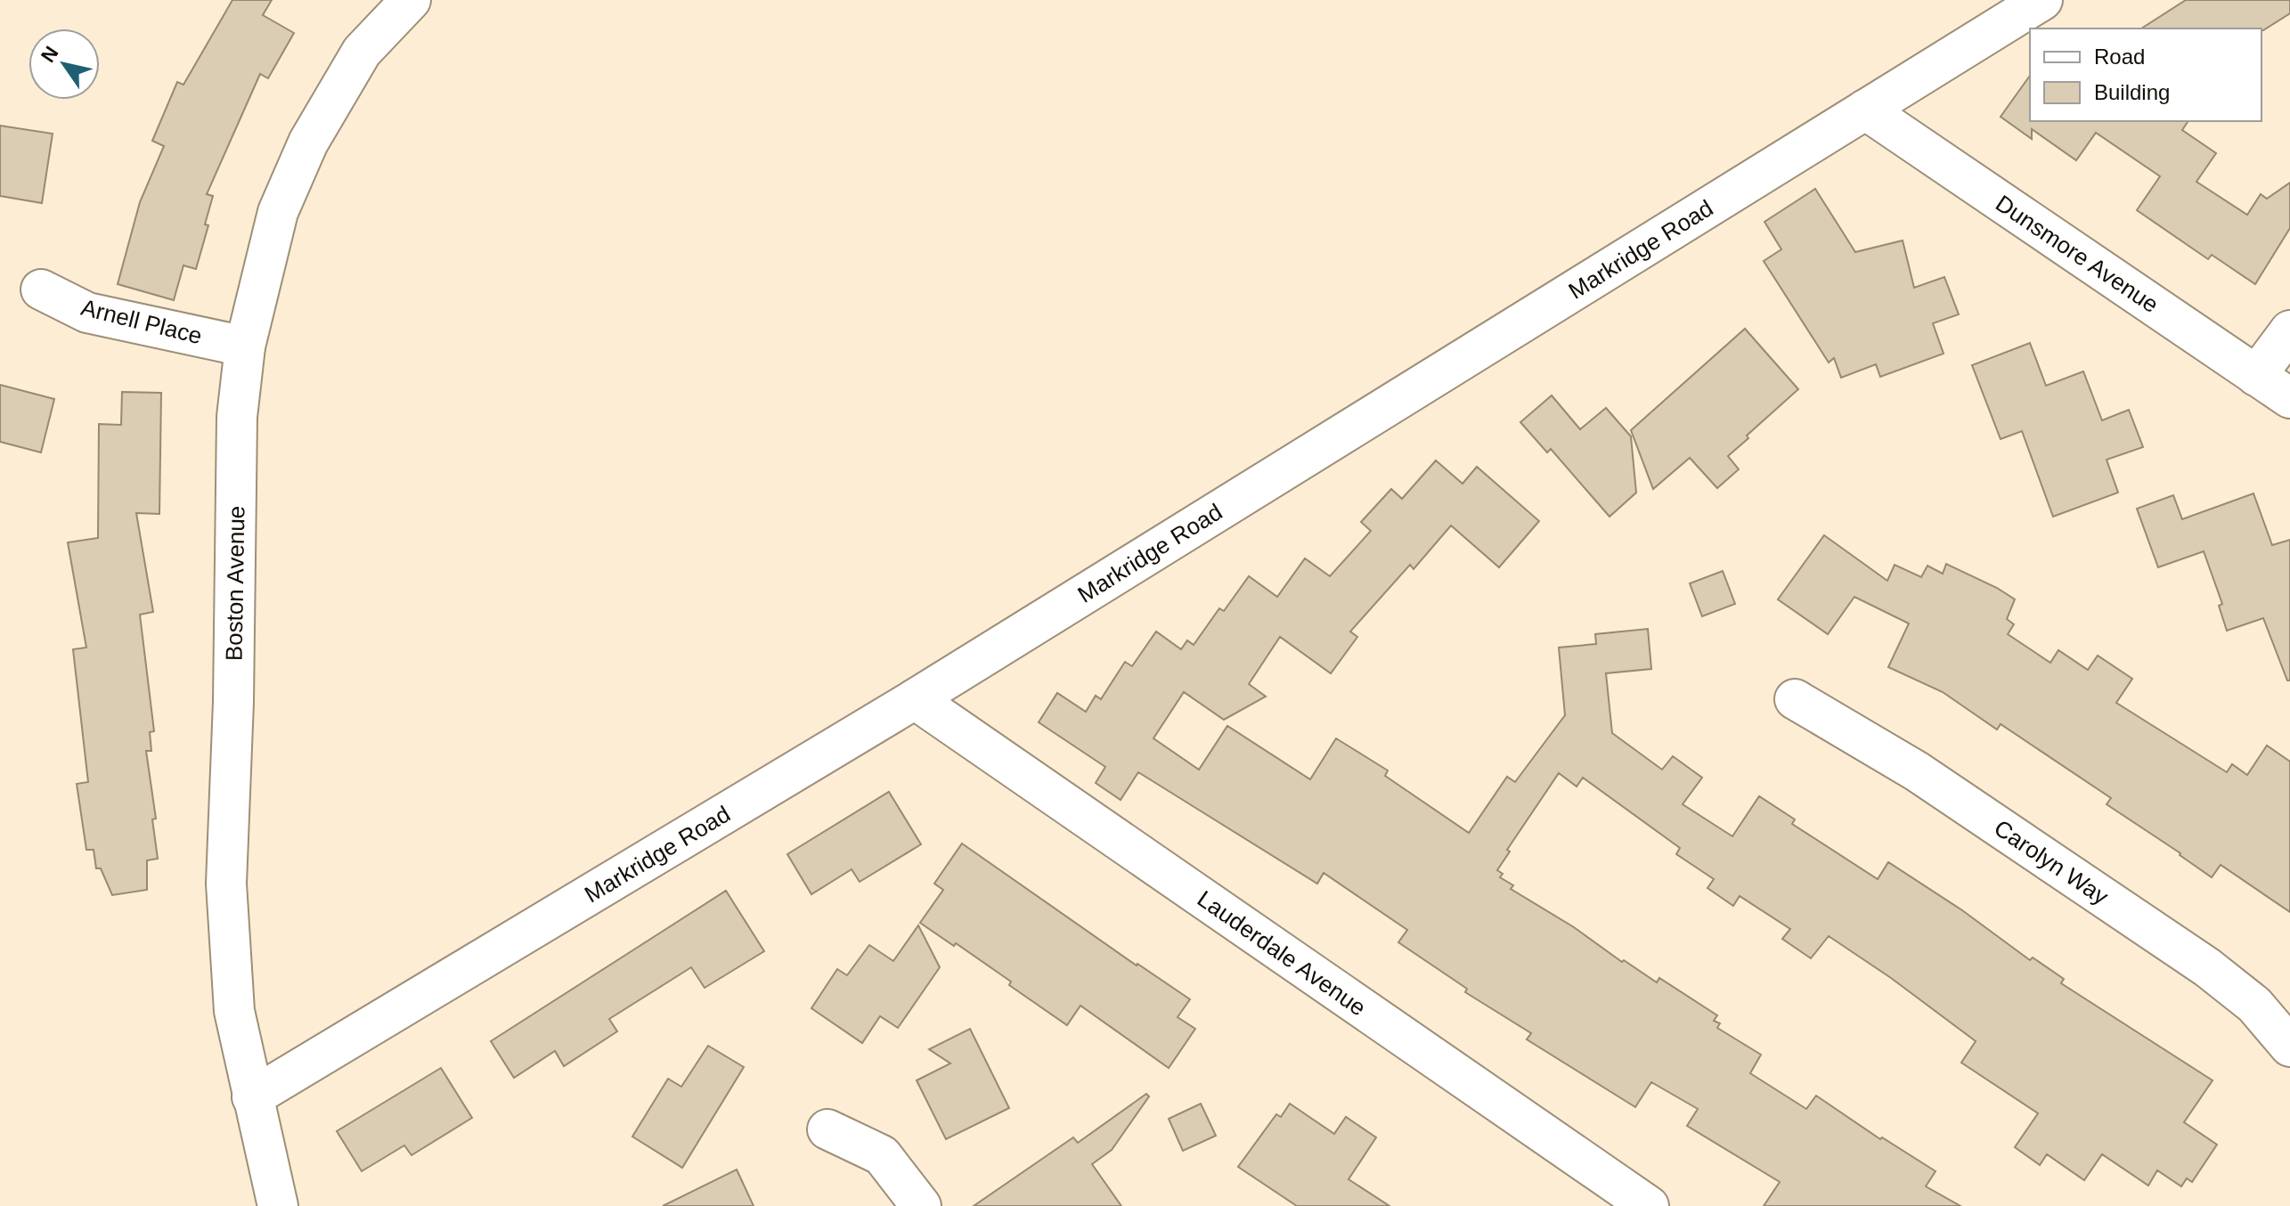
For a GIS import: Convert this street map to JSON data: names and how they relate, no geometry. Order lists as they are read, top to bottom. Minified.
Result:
{"streets":{"street":["Markridge Road","Dunsmore Avenue","Arnell Place","Boston Avenue","Carolyn Way","Lauderdale Avenue"]},"crossings":[["Markridge Road","Dunsmore Avenue"],["Markridge Road","Boston Avenue"],["Markridge Road","Lauderdale Avenue"],["Arnell Place","Boston Avenue"]],"legend":["Road","Building"],"north":"top left"}
